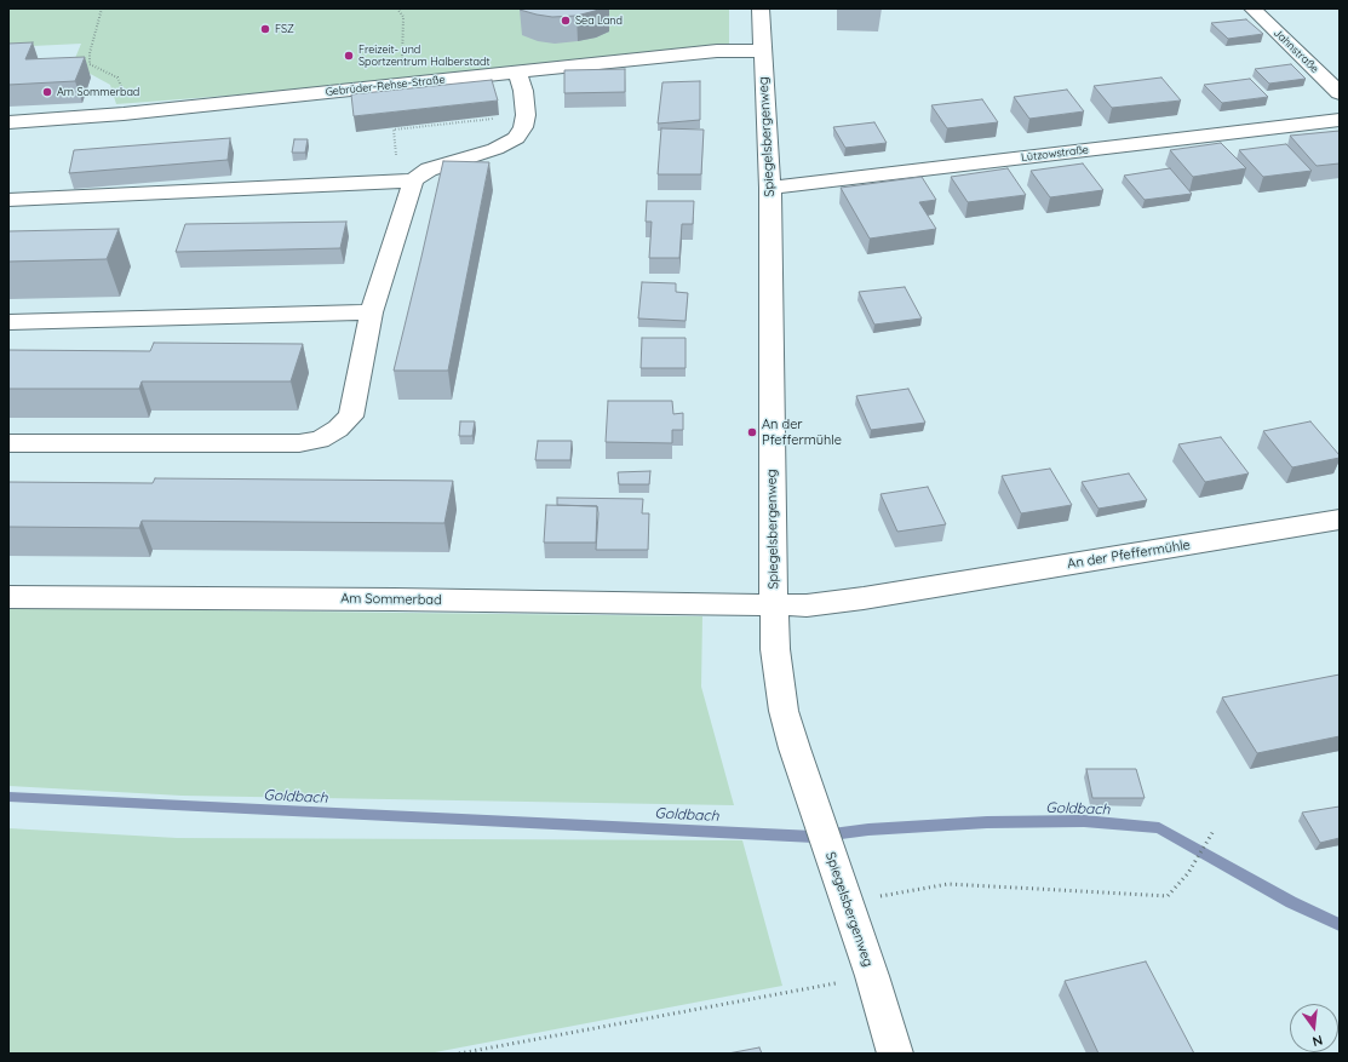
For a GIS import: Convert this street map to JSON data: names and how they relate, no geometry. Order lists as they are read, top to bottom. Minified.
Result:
{"streets":{"street":["Jahnstraße","Gebrüder-Rehse-Straße","Spiegelsbergenweg","Lützowstraße","An der Pfeffermühle","Am Sommerbad"]},"crossings":[["Gebrüder-Rehse-Straße","Spiegelsbergenweg"],["Spiegelsbergenweg","Lützowstraße"],["Spiegelsbergenweg","An der Pfeffermühle"],["Spiegelsbergenweg","Am Sommerbad"],["An der Pfeffermühle","Am Sommerbad"]],"water":["Goldbach"],"places":["Sea Land","FSZ","Freizeit- und Sportzentrum Halberstadt","Am Sommerbad","An der Pfeffermühle"],"north":"bottom"}
